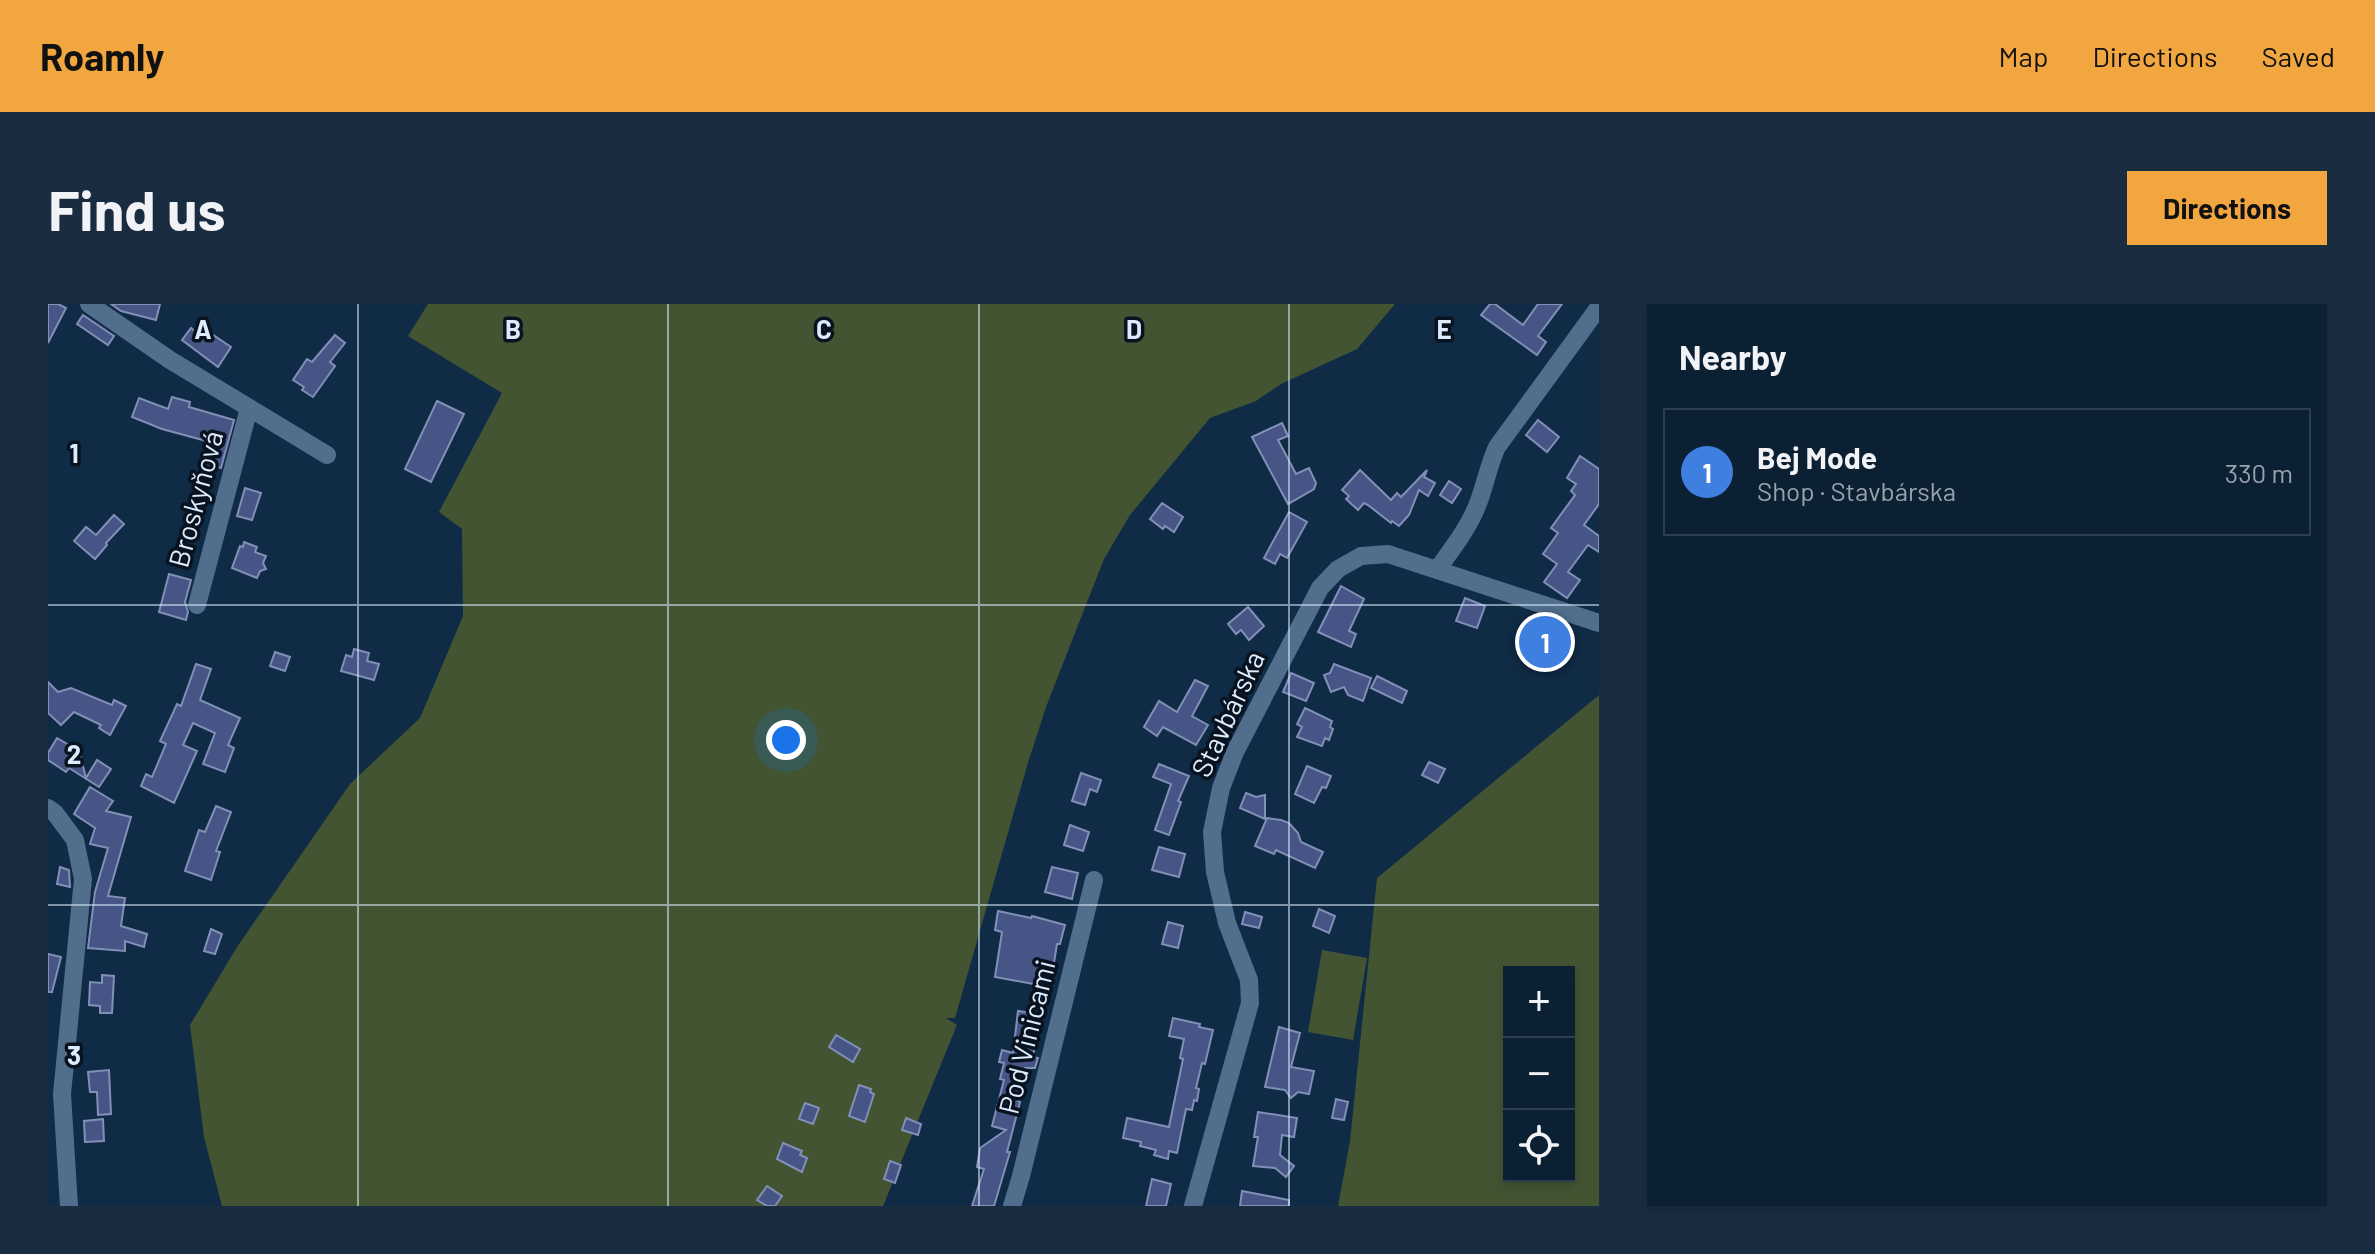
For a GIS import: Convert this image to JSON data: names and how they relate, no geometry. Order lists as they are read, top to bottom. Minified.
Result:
{"streets":{"street":["Broskyňová","Stavbárska","Pod Vinicami"]},"page":{"header":"Roamly","nav":["Map","Directions","Saved"],"buttons":"Directions","title":"Find us","heading":"Nearby","list":[{"mark":"1","name":"Bej Mode","note":"Shop · Stavbárska","value":"330 m"}],"pins":"1","map_buttons":["+","−"]},"grid":{"columns":["A","B","C","D","E"],"rows":["1","2","3"]}}
